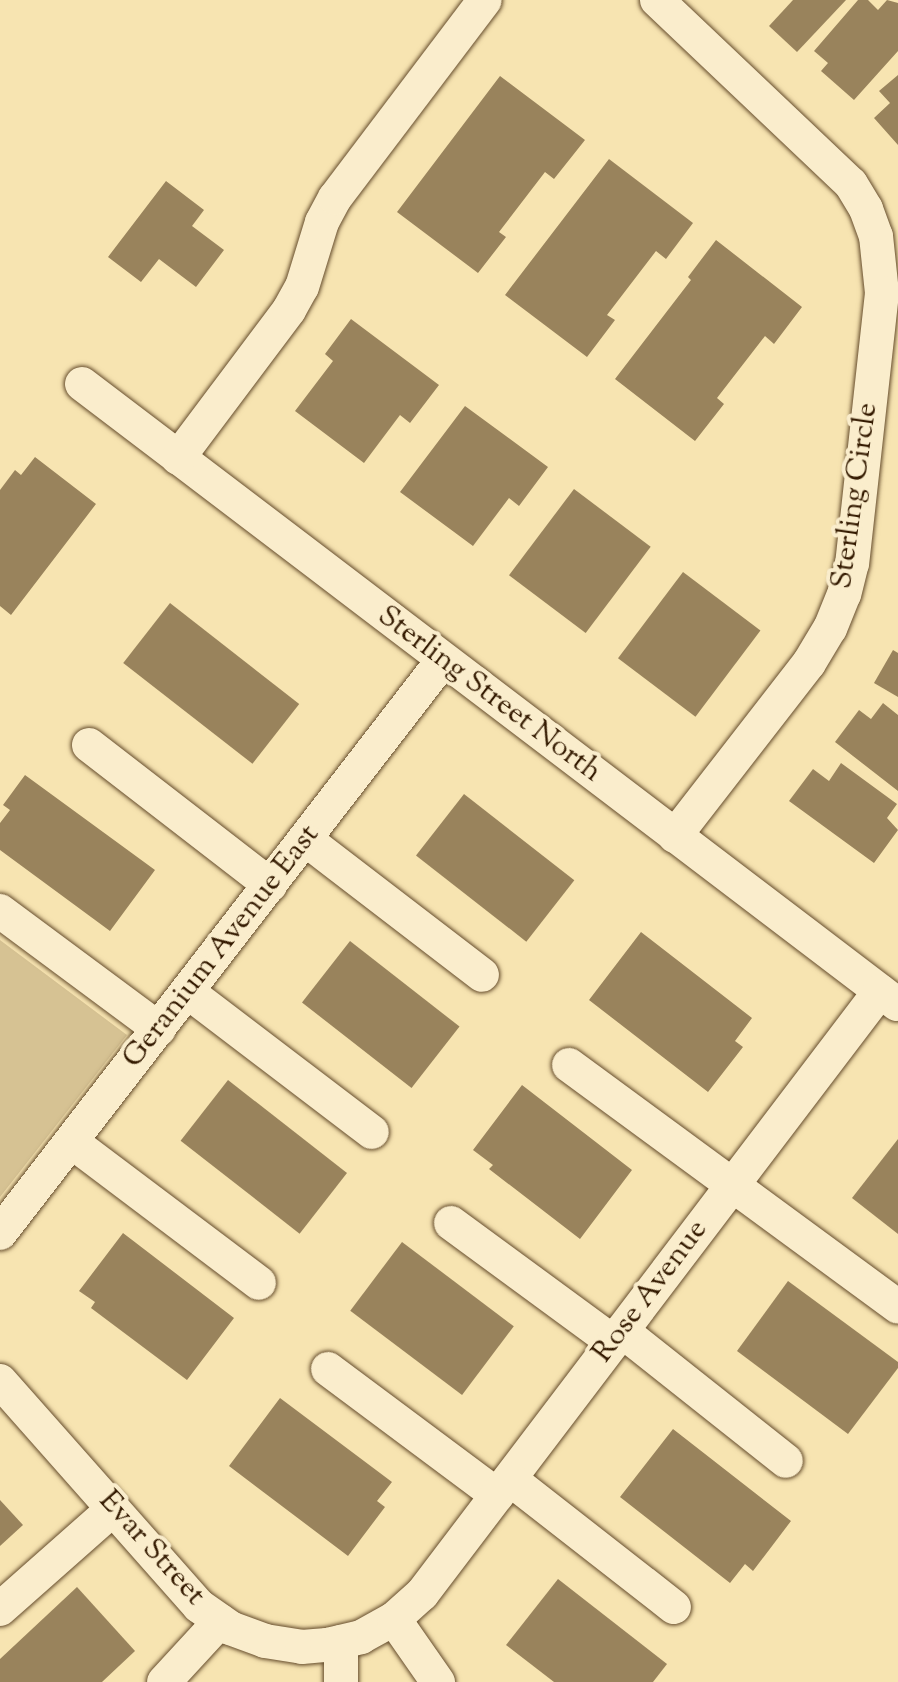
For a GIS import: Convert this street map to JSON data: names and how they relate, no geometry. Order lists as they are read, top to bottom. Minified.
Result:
{"streets":{"street":["Sterling Circle","Sterling Street North","Geranium Avenue East","Rose Avenue","Evar Street"]},"crossings":[["Sterling Circle","Sterling Street North"],["Sterling Street North","Geranium Avenue East"],["Sterling Street North","Rose Avenue"],["Rose Avenue","Evar Street"]]}
